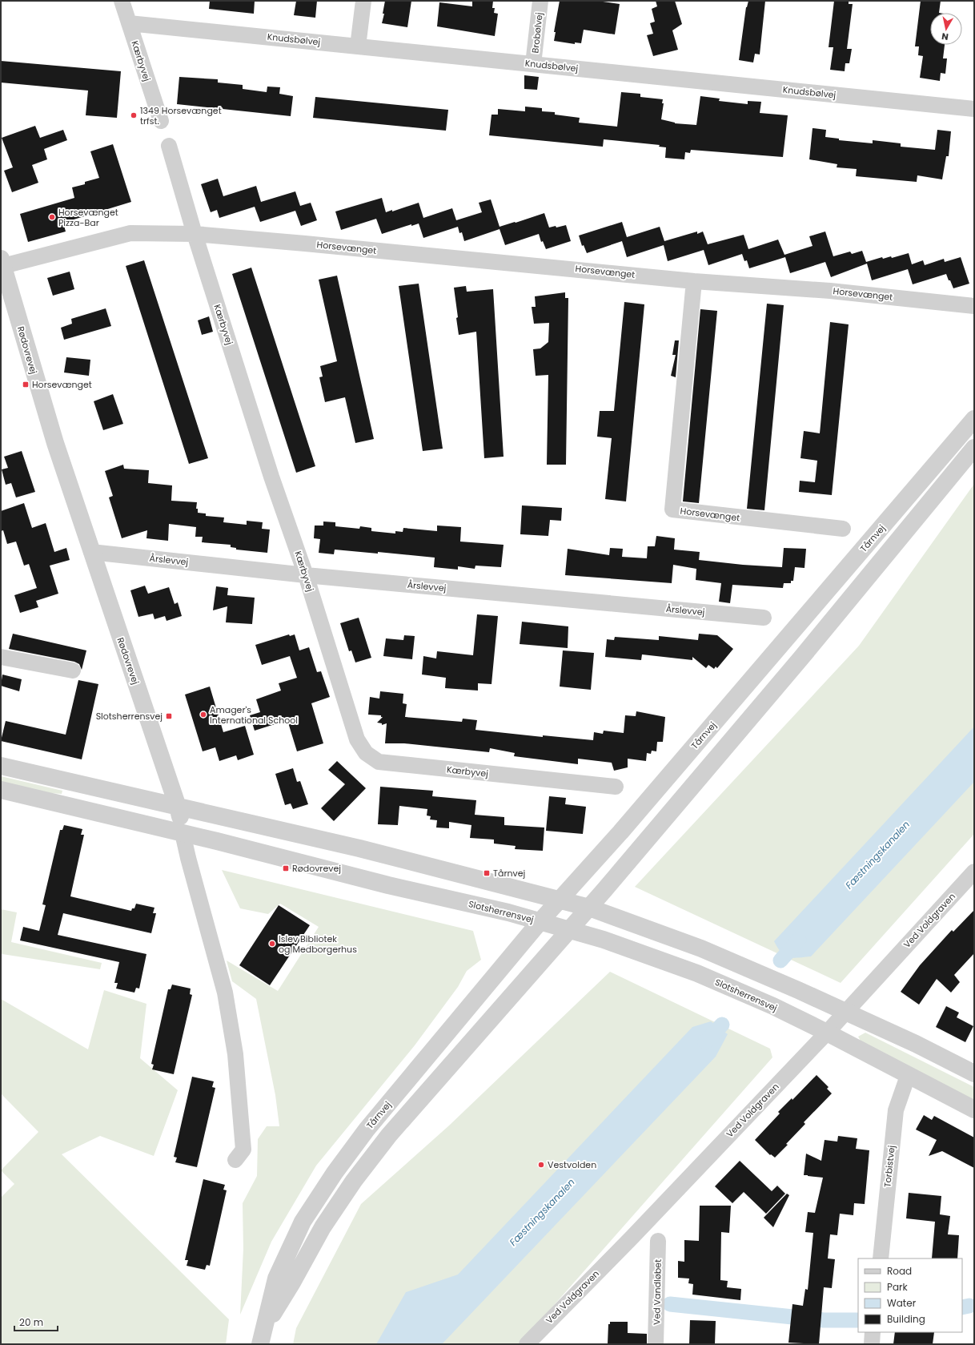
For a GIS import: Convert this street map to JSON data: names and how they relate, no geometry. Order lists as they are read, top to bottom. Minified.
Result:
{"streets":{"street":["Brobølvej","Knudsbølvej","Kærbyvej","Horsevænget","Rødovrevej","Tårnvej","Årslevvej","Slotsherrensvej","Ved Voldgraven","Torbistvej","Ved Vandløbet"]},"crossings":[["Brobølvej","Knudsbølvej"],["Knudsbølvej","Kærbyvej"],["Kærbyvej","Horsevænget"],["Kærbyvej","Årslevvej"],["Horsevænget","Rødovrevej"],["Rødovrevej","Årslevvej"],["Rødovrevej","Slotsherrensvej"],["Tårnvej","Slotsherrensvej"],["Slotsherrensvej","Ved Voldgraven"],["Slotsherrensvej","Torbistvej"]],"water":["Fæstningskanalen"],"places":{"other":["1349 Horsevænget trfst.","Horsevænget Pizza-Bar","Amager's International School","Islev Bibliotek og Medborgerhus","Vestvolden"],"transit":["Horsevænget","Slotsherrensvej","Rødovrevej","Tårnvej"]},"legend":["Road","Park","Water","Building"],"scale_bar":"20 m","north":"bottom"}
